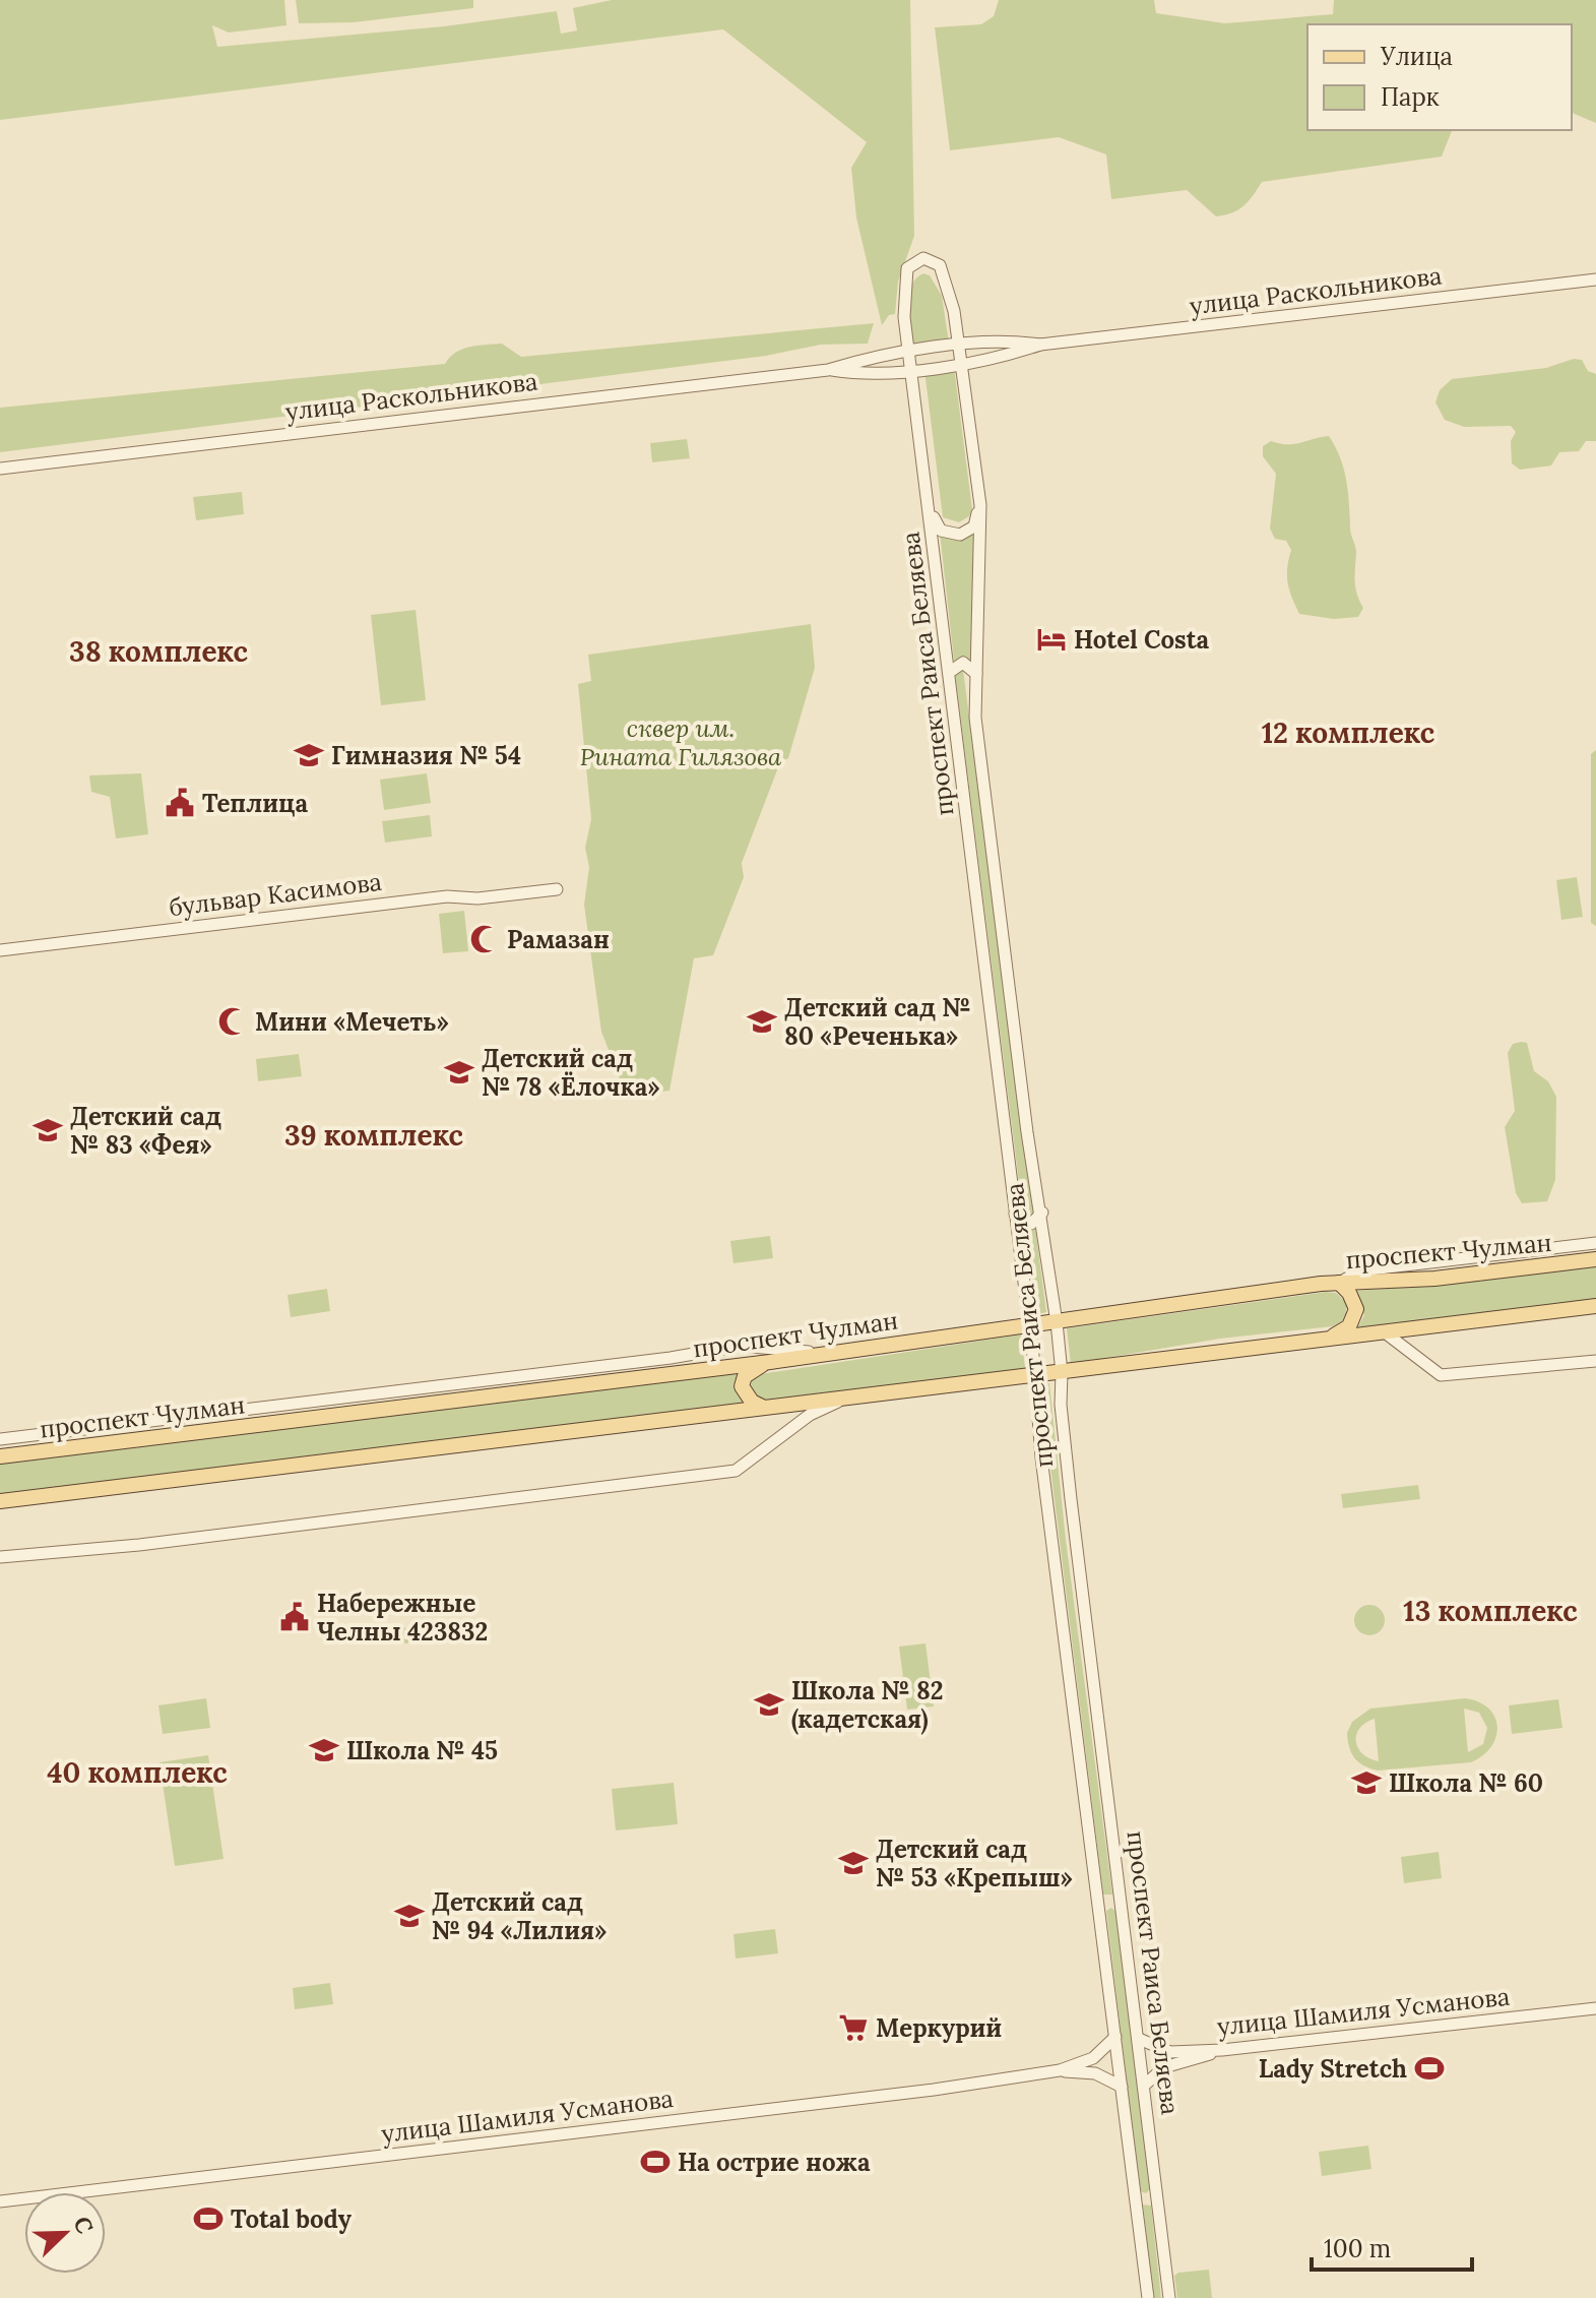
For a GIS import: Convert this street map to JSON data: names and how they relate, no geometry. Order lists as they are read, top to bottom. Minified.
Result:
{"streets":{"main road":["проспект Чулман"],"street":["улица Раскольникова","проспект Раиса Беляева","бульвар Касимова","улица Шамиля Усманова"]},"crossings":[["улица Раскольникова","проспект Раиса Беляева"],["проспект Раиса Беляева","проспект Чулман"],["проспект Раиса Беляева","улица Шамиля Усманова"]],"districts":["38 комплекс","12 комплекс","39 комплекс","13 комплекс","40 комплекс"],"parks":["сквер им. Рината Гилязова"],"places":{"hotel":["Hotel Costa"],"school or university":["Гимназия № 54","Детский сад № 80 «Реченька»","Детский сад № 78 «Ёлочка»","Детский сад № 83 «Фея»","Школа № 82 (кадетская)","Школа № 45","Школа № 60","Детский сад № 53 «Крепыш»","Детский сад № 94 «Лилия»"],"public building":["Теплица","Набережные Челны 423832"],"mosque":["Рамазан","Мини «Мечеть»"],"supermarket":["Меркурий"],"sports":["Lady Stretch","На острие ножа","Total body"]},"legend":["Улица","Парк"],"scale_bar":"100 m","north":"top right"}
